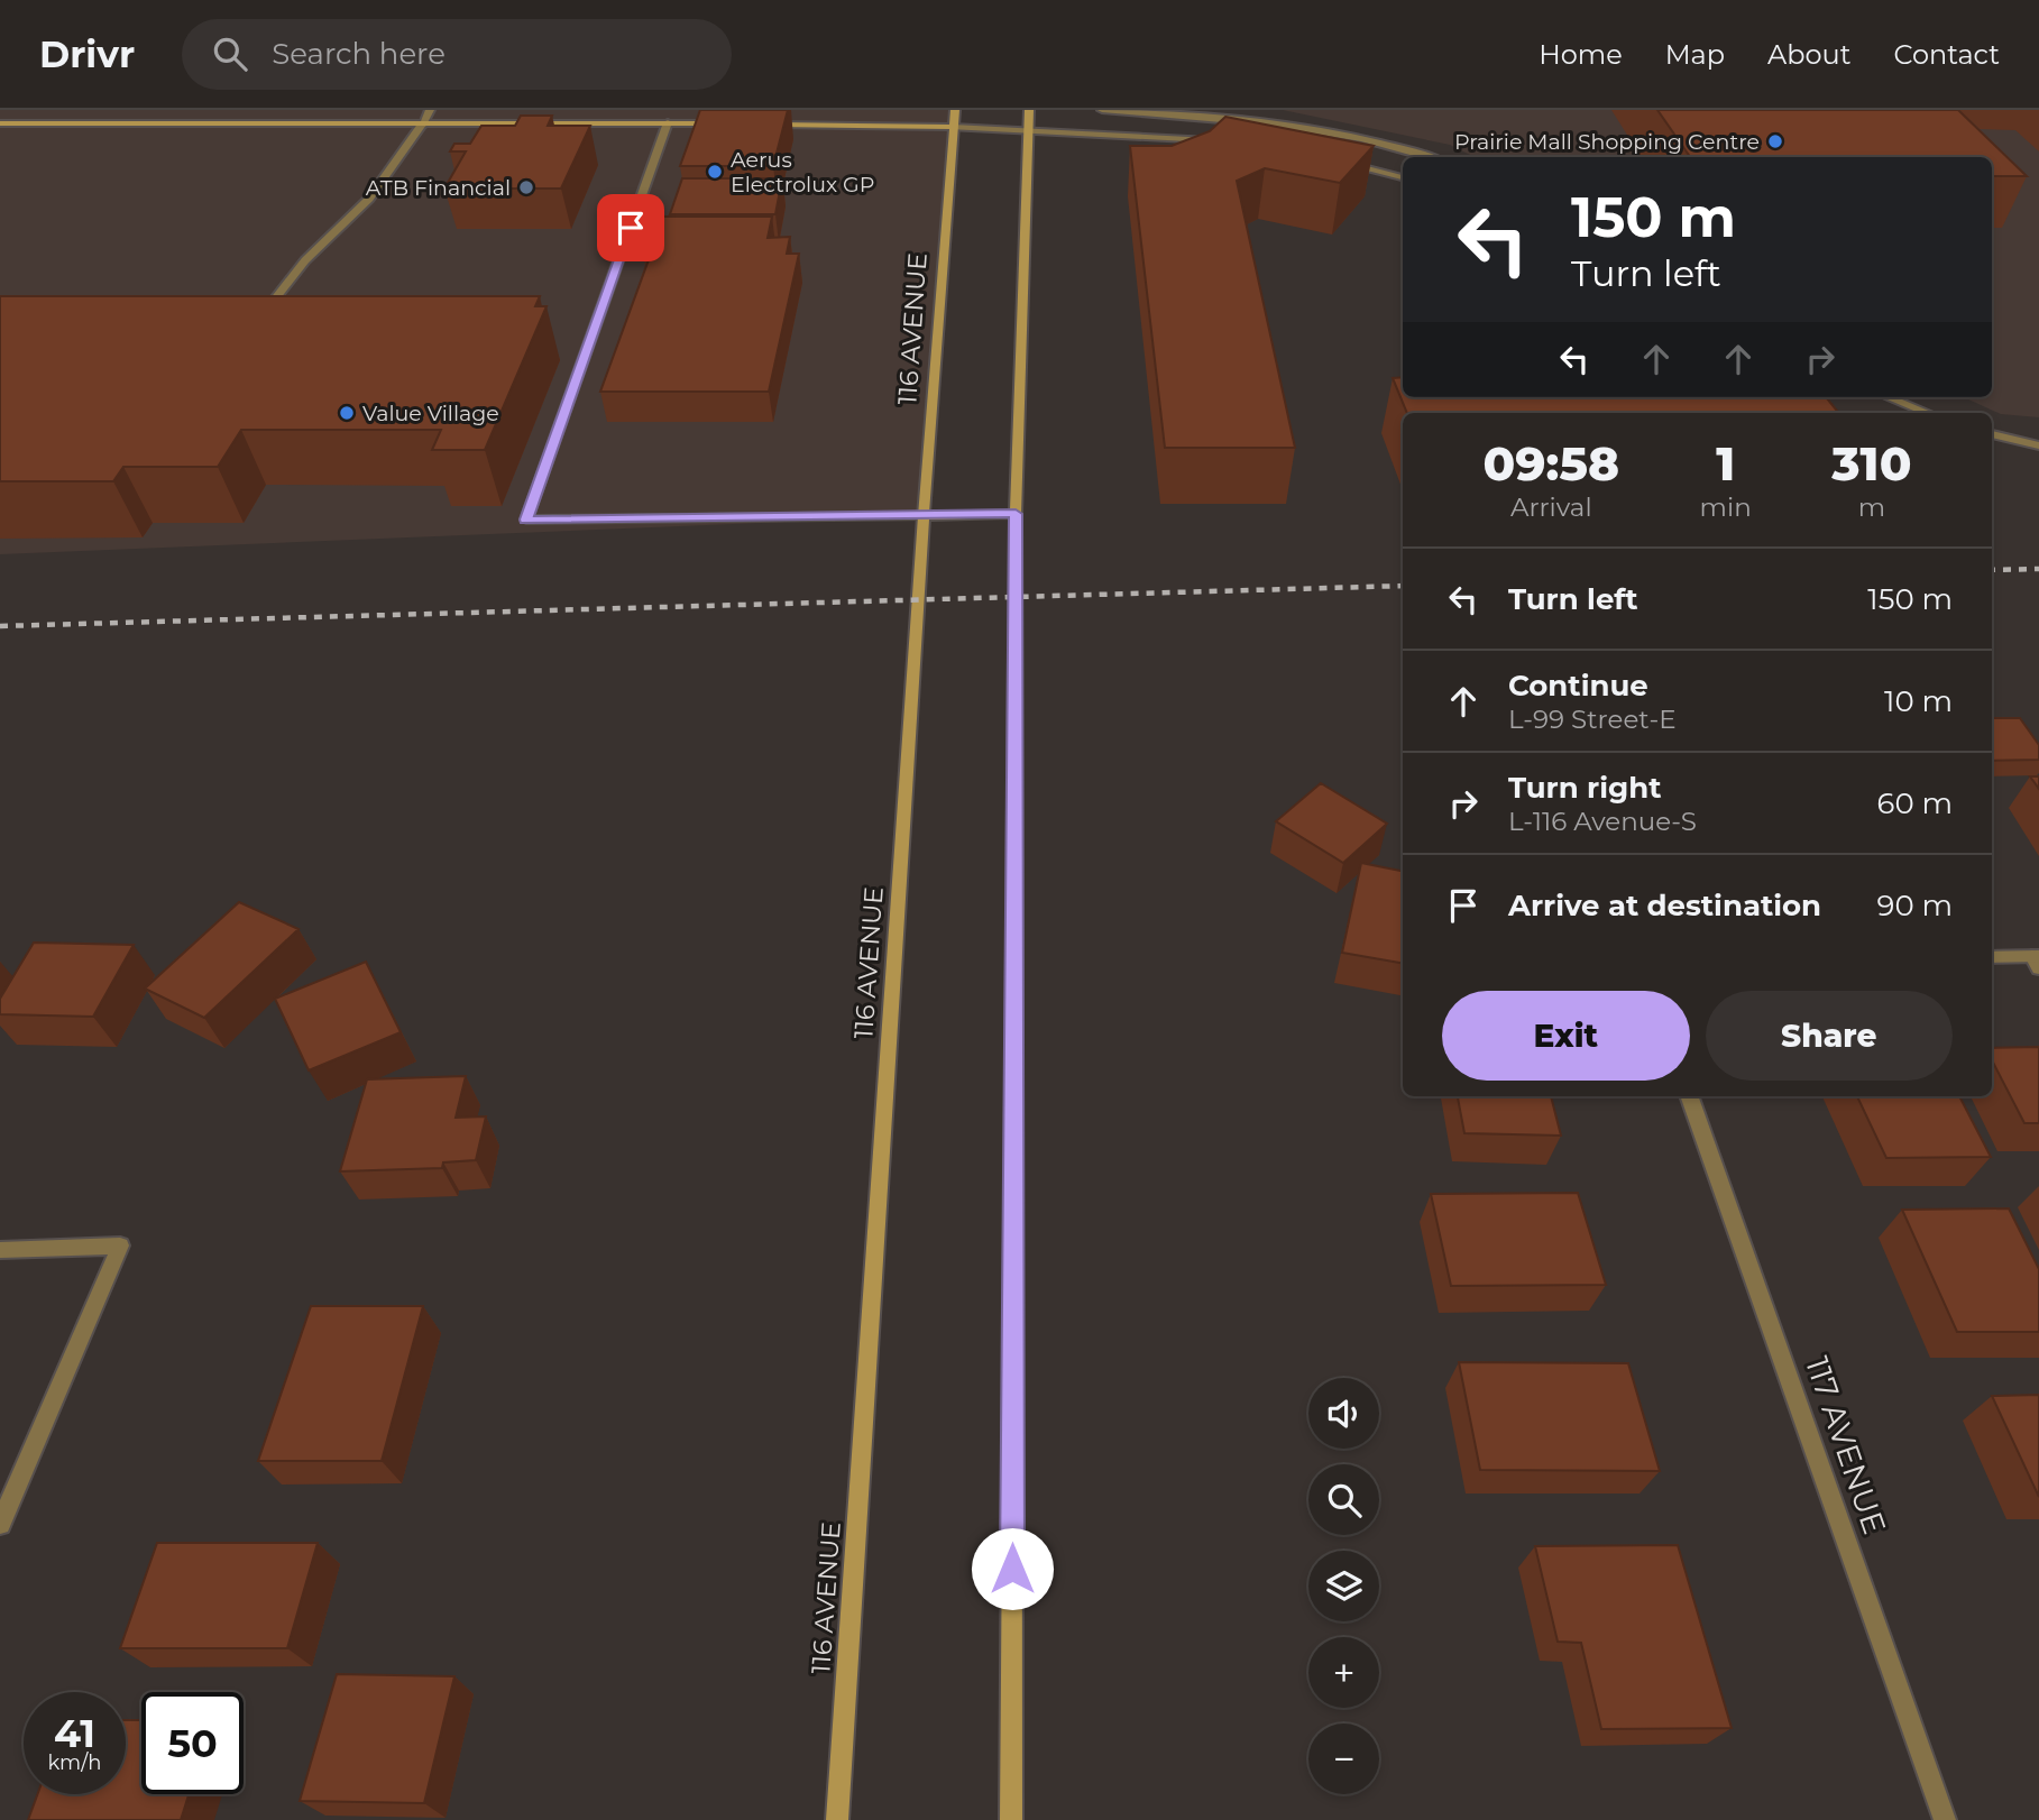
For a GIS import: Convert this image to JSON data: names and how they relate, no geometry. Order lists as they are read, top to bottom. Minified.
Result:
{"streets":{"main road":["116 AVENUE"],"street":["117 AVENUE"]},"places":["Prairie Mall Shopping Centre","Aerus Electrolux GP","ATB Financial","Value Village"],"page":{"header":"Drivr","search":"Search here","nav":["Home","Map","About","Contact"],"turn":["150 m","Turn left"],"eta":["09:58","Arrival","1","min","310","m"],"list":[{"name":"Turn left","value":"150 m"},{"name":"Continue","note":"L-99 Street-E","value":"10 m"},{"name":"Turn right","note":"L-116 Avenue-S","value":"60 m"},{"name":"Arrive at destination","value":"90 m"}],"buttons":["Exit","Share"],"map_buttons":["+","−"],"speed":"41 km/h","limit":"50"}}
